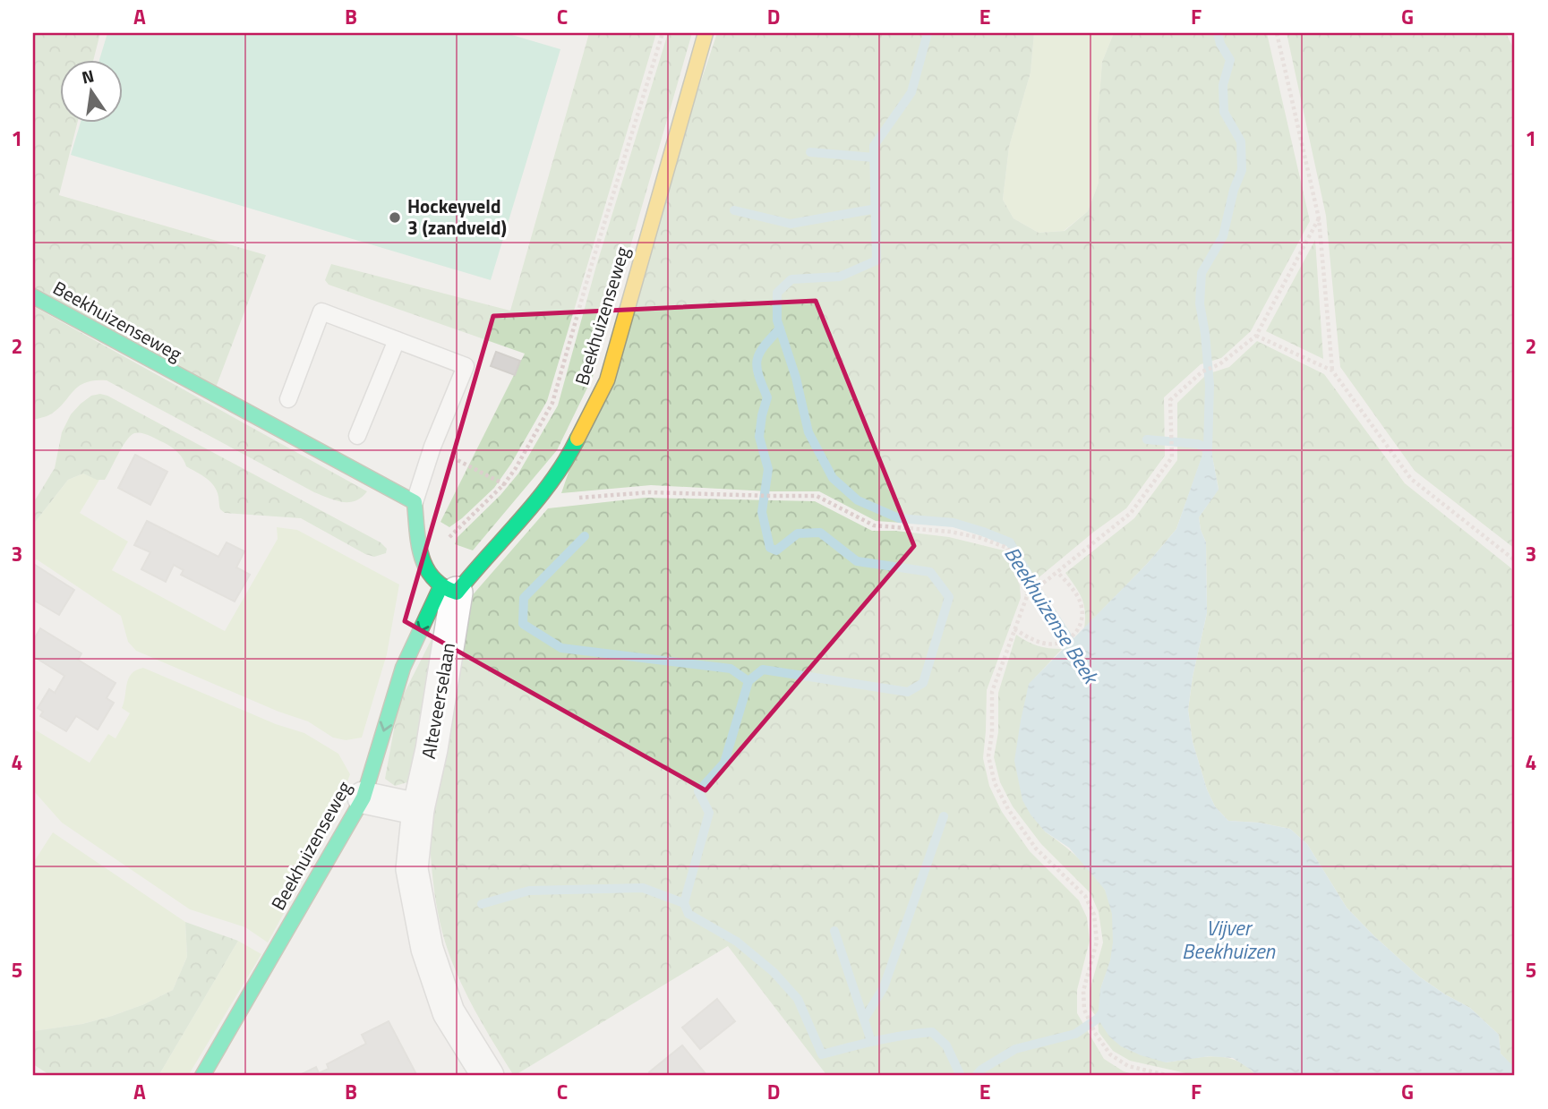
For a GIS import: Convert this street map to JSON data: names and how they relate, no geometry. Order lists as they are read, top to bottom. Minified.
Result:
{"streets":{"street":["Beekhuizenseweg","Alteveerselaan"]},"crossings":[["Beekhuizenseweg","Alteveerselaan"]],"water":["Beekhuizense Beek","Vijver Beekhuizen"],"places":["Hockeyveld 3 (zandveld)"],"north":"top","grid":{"columns":["A","B","C","D","E","F","G"],"rows":["1","2","3","4","5"]}}
